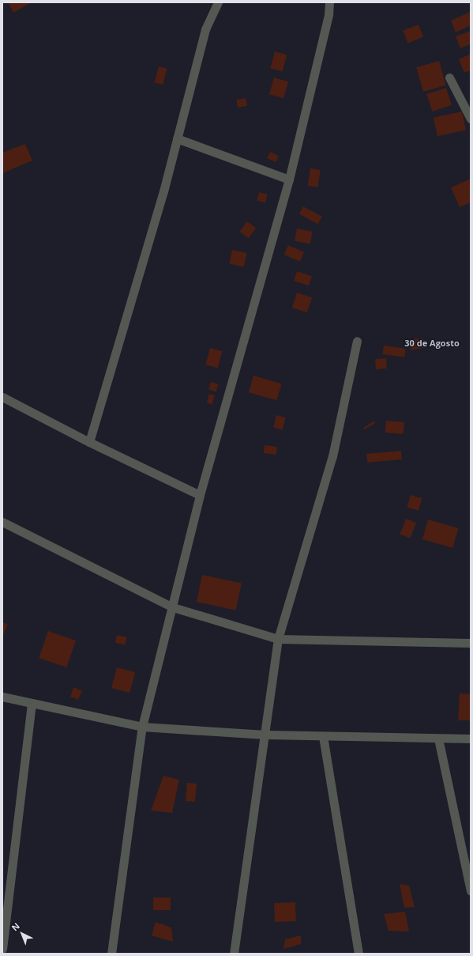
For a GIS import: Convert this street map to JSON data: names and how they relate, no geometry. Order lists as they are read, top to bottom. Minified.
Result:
{"districts":["30 de Agosto"],"north":"top left"}
